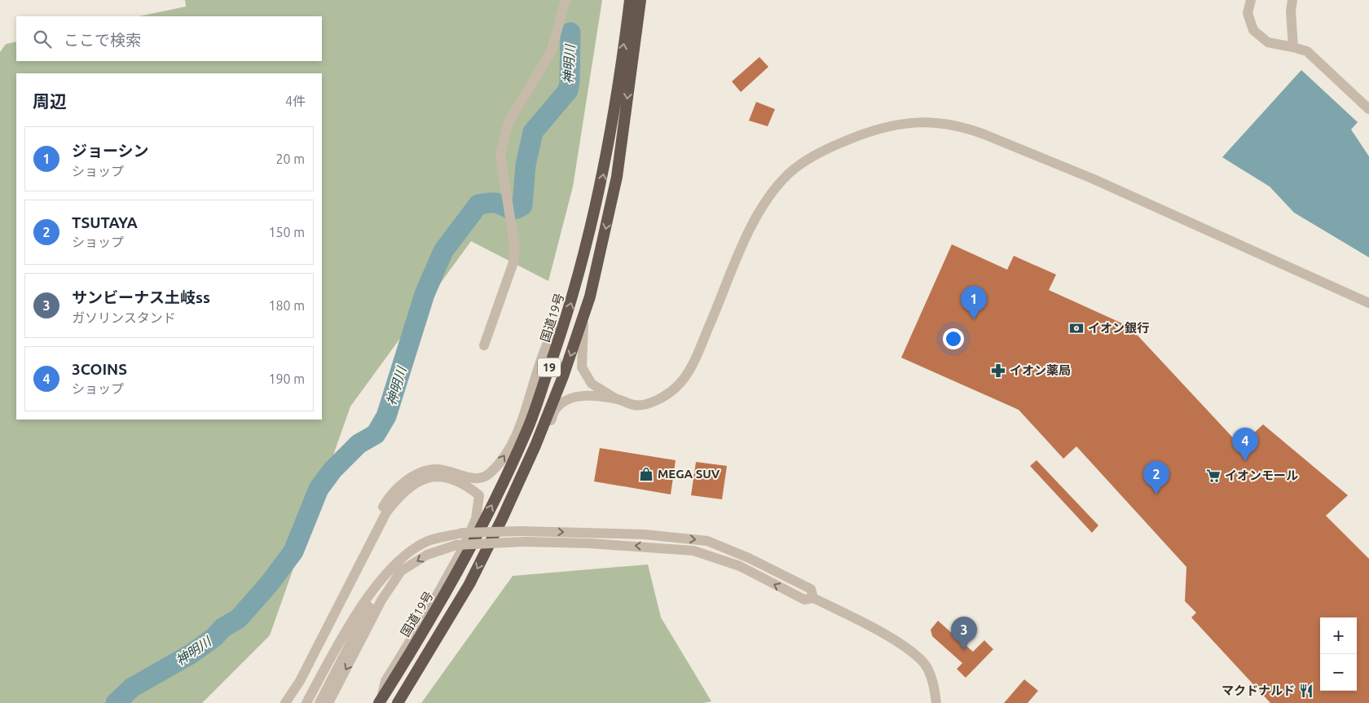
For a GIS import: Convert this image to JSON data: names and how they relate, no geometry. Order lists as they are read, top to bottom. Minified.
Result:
{"streets":{"highway":["国道19号","19"]},"water":["神明川"],"places":{"bank":["イオン銀行"],"pharmacy":["イオン薬局"],"shop":["MEGA SUV"],"supermarket":["イオンモール"],"restaurant":["マクドナルド"]},"page":{"search":"ここで検索","heading":["周辺","4件"],"list":[{"mark":"1","name":"ジョーシン","note":"ショップ","value":"20 m"},{"mark":"2","name":"TSUTAYA","note":"ショップ","value":"150 m"},{"mark":"3","name":"サンビーナス土岐ss","note":"ガソリンスタンド","value":"180 m"},{"mark":"4","name":"3COINS","note":"ショップ","value":"190 m"}],"pins":["1","4","2","3"],"map_buttons":["+","−"]}}
